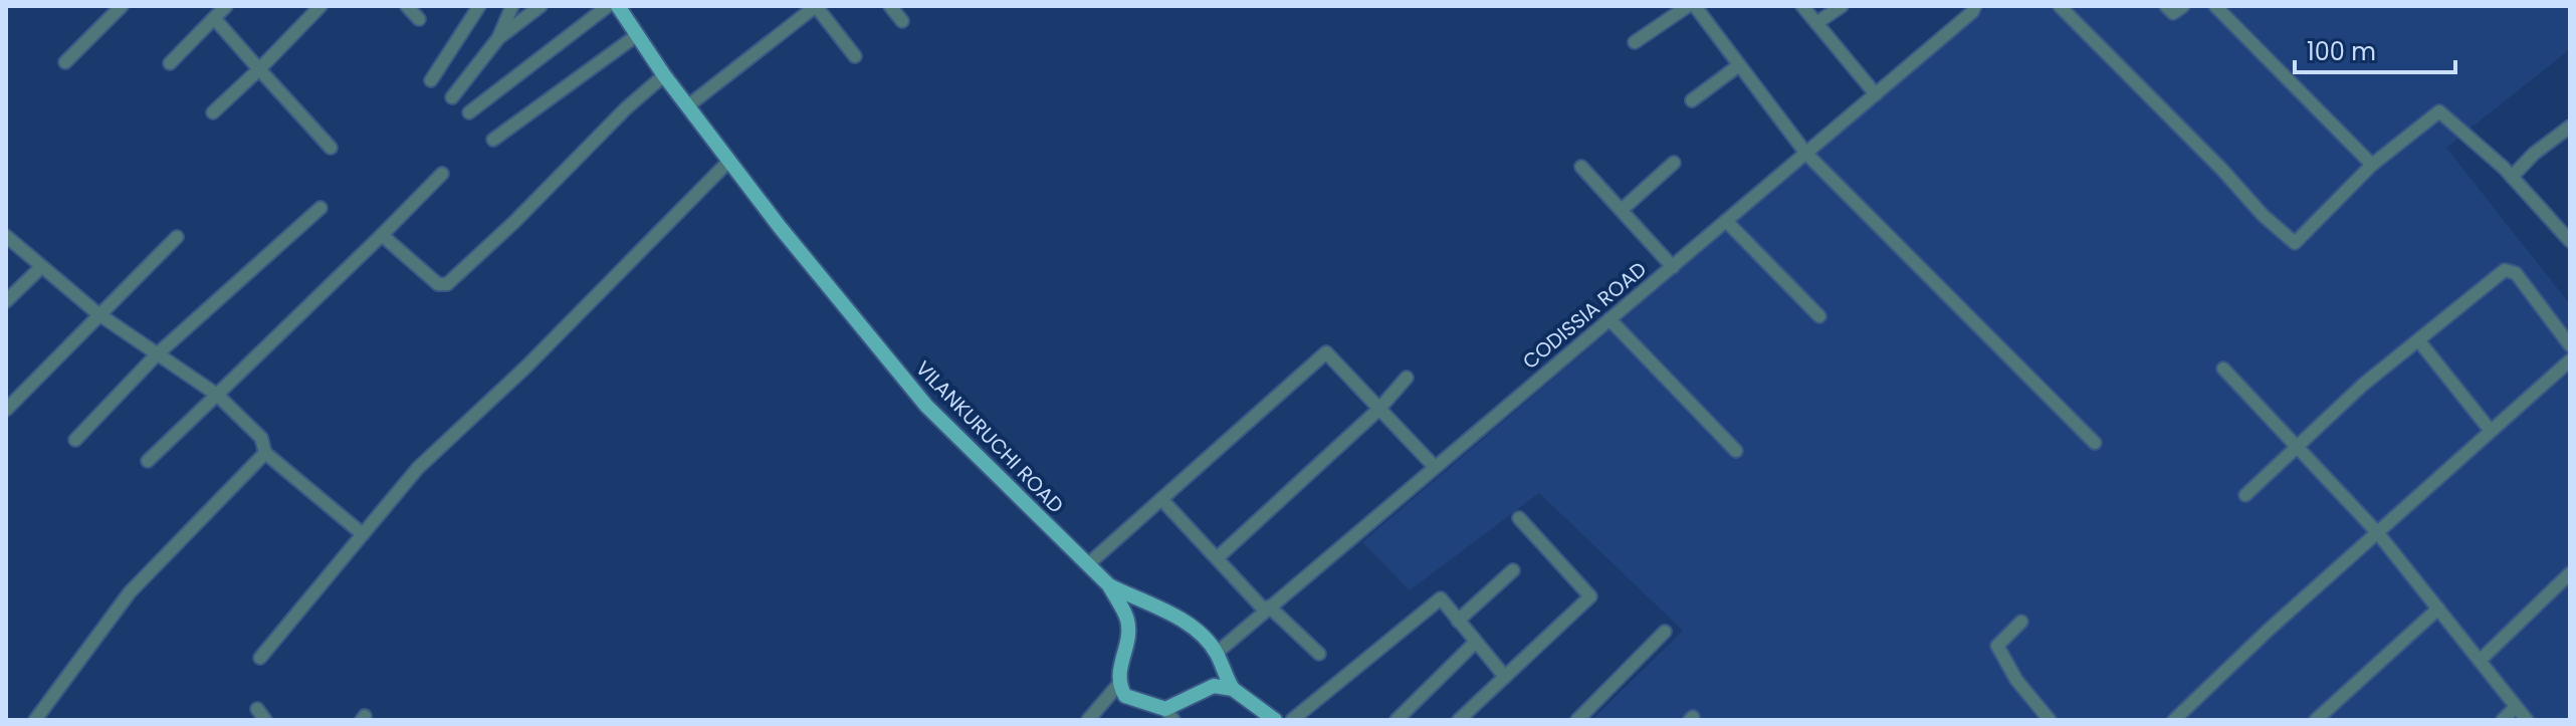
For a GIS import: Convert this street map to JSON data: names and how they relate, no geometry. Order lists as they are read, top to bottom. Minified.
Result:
{"streets":{"main road":["VILANKURUCHI ROAD"],"street":["CODISSIA ROAD"]},"scale_bar":"100 m"}
